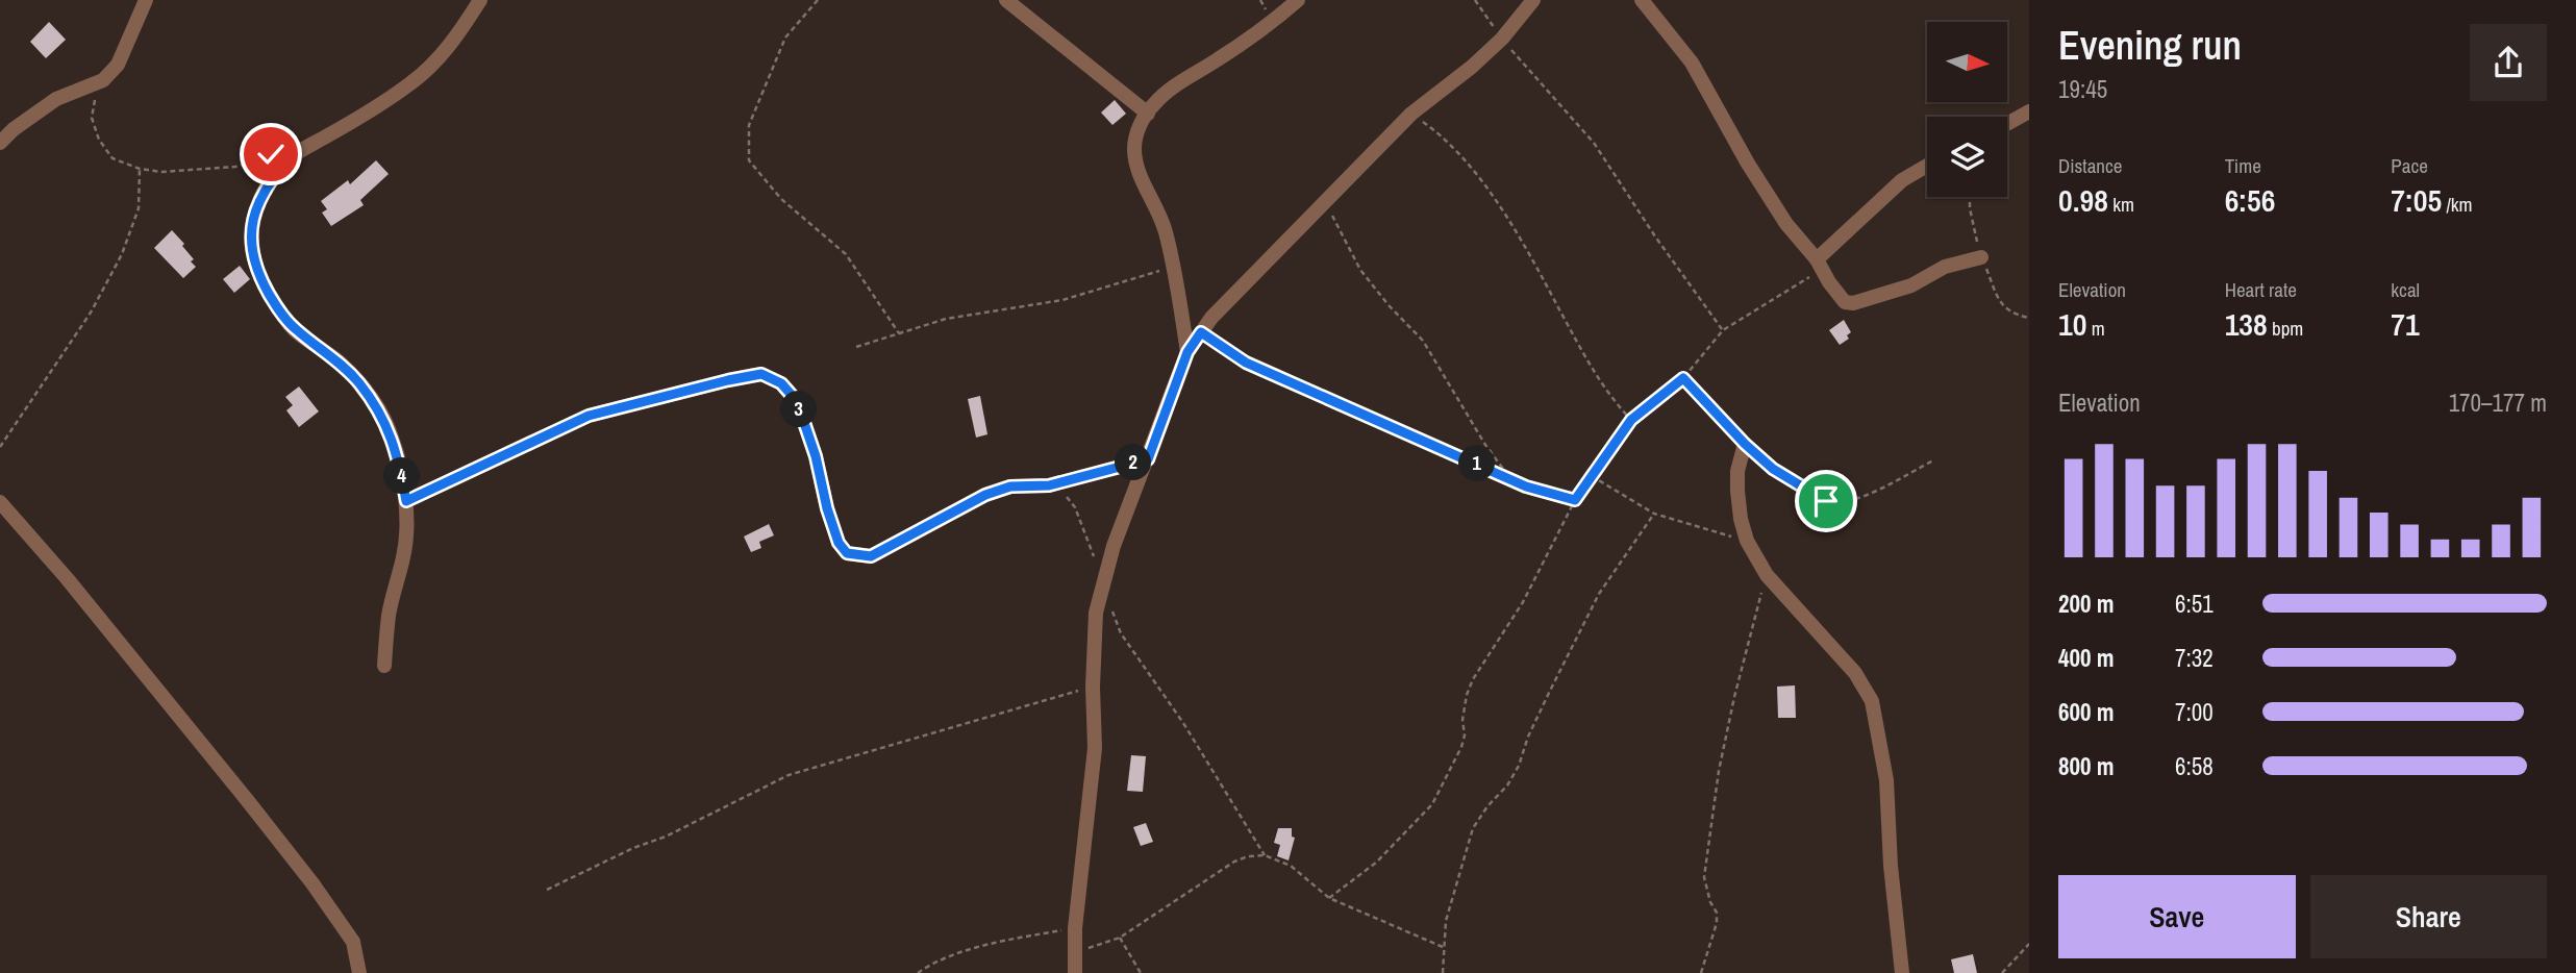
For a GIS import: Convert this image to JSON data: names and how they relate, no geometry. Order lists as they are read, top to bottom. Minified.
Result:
{"north":"right","page":{"heading":["Evening run","19:45"],"stats":[["Distance","0.98 km"],["Time","6:56"],["Pace","7:05 /km"],["Elevation","10 m"],["Heart rate","138 bpm"],["kcal","71"]],"chart":["Elevation","170–177 m"],"pins":["3","2","1","4"],"list":[{"name":"200 m","note":"6:51"},{"name":"400 m","note":"7:32"},{"name":"600 m","note":"7:00"},{"name":"800 m","note":"6:58"}],"buttons":["Save","Share"]}}
